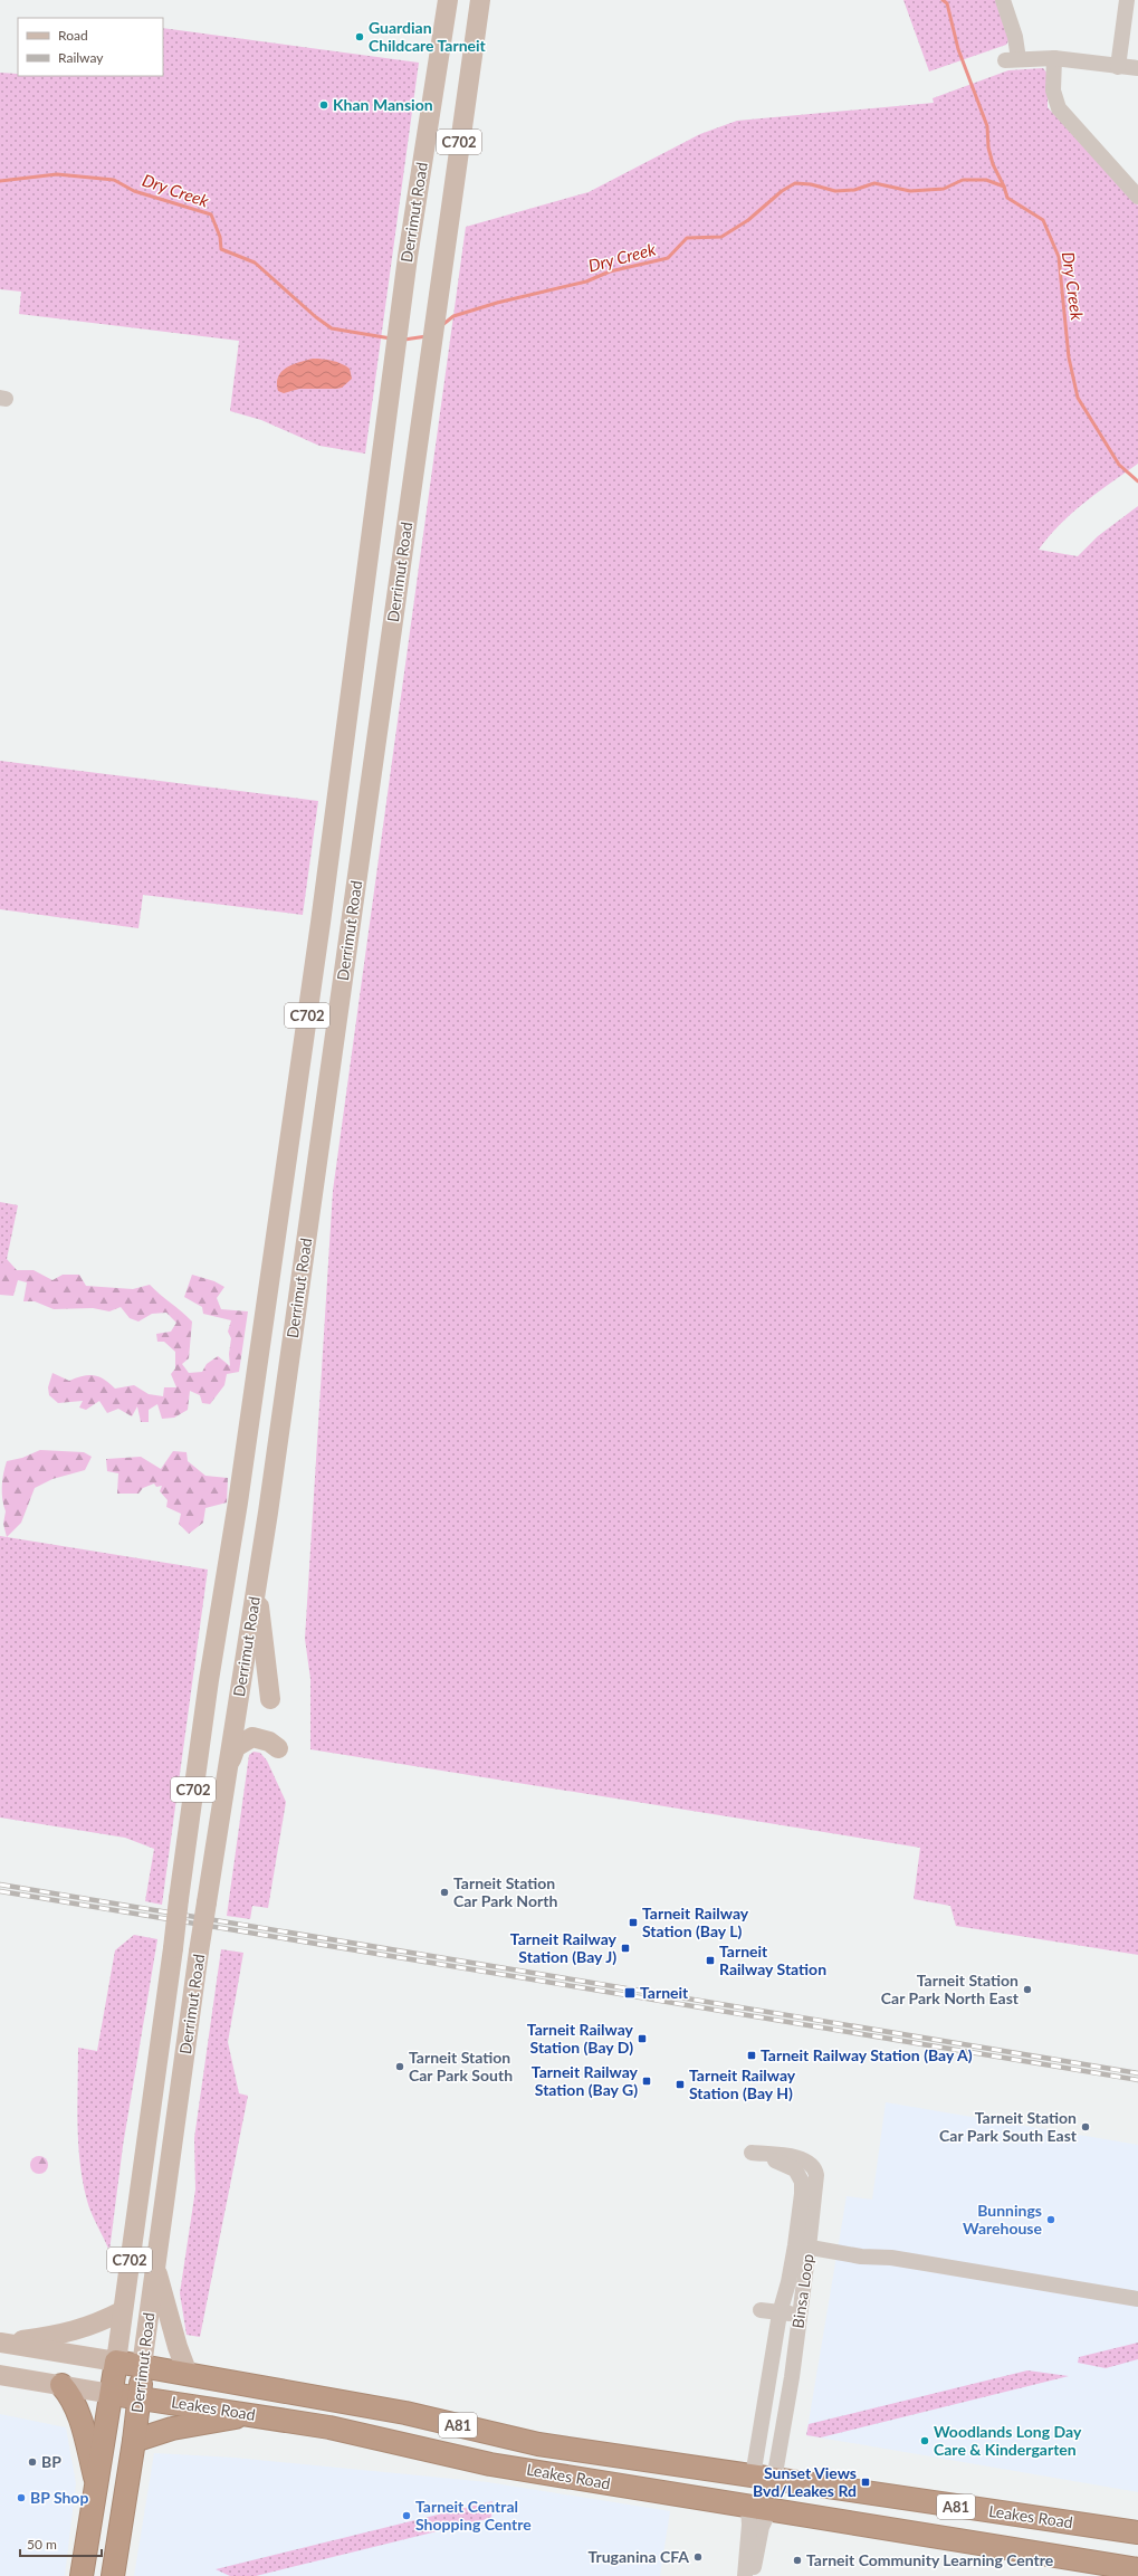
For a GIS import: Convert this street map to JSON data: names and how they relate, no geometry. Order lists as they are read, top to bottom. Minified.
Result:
{"streets":{"highway":["C702","Derrimut Road","Leakes Road","A81"],"street":["Binsa Loop"]},"crossings":[["Derrimut Road","Leakes Road"],["Binsa Loop","Leakes Road"]],"water":["Dry Creek"],"places":{"other":["Guardian Childcare Tarneit","Khan Mansion","Tarneit Station Car Park North","Tarneit Station Car Park North East","Tarneit Station Car Park South","Tarneit Station Car Park South East","Bunnings Warehouse","Woodlands Long Day Care & Kindergarten","BP","BP Shop","Tarneit Central Shopping Centre","Truganina CFA","Tarneit Community Learning Centre"],"transit":["Tarneit Railway Station (Bay L)","Tarneit Railway Station (Bay J)","Tarneit Railway Station","Tarneit","Tarneit Railway Station (Bay D)","Tarneit Railway Station (Bay A)","Tarneit Railway Station (Bay G)","Tarneit Railway Station (Bay H)","Sunset Views Bvd/Leakes Rd"]},"legend":["Road","Railway"],"scale_bar":"50 m"}
